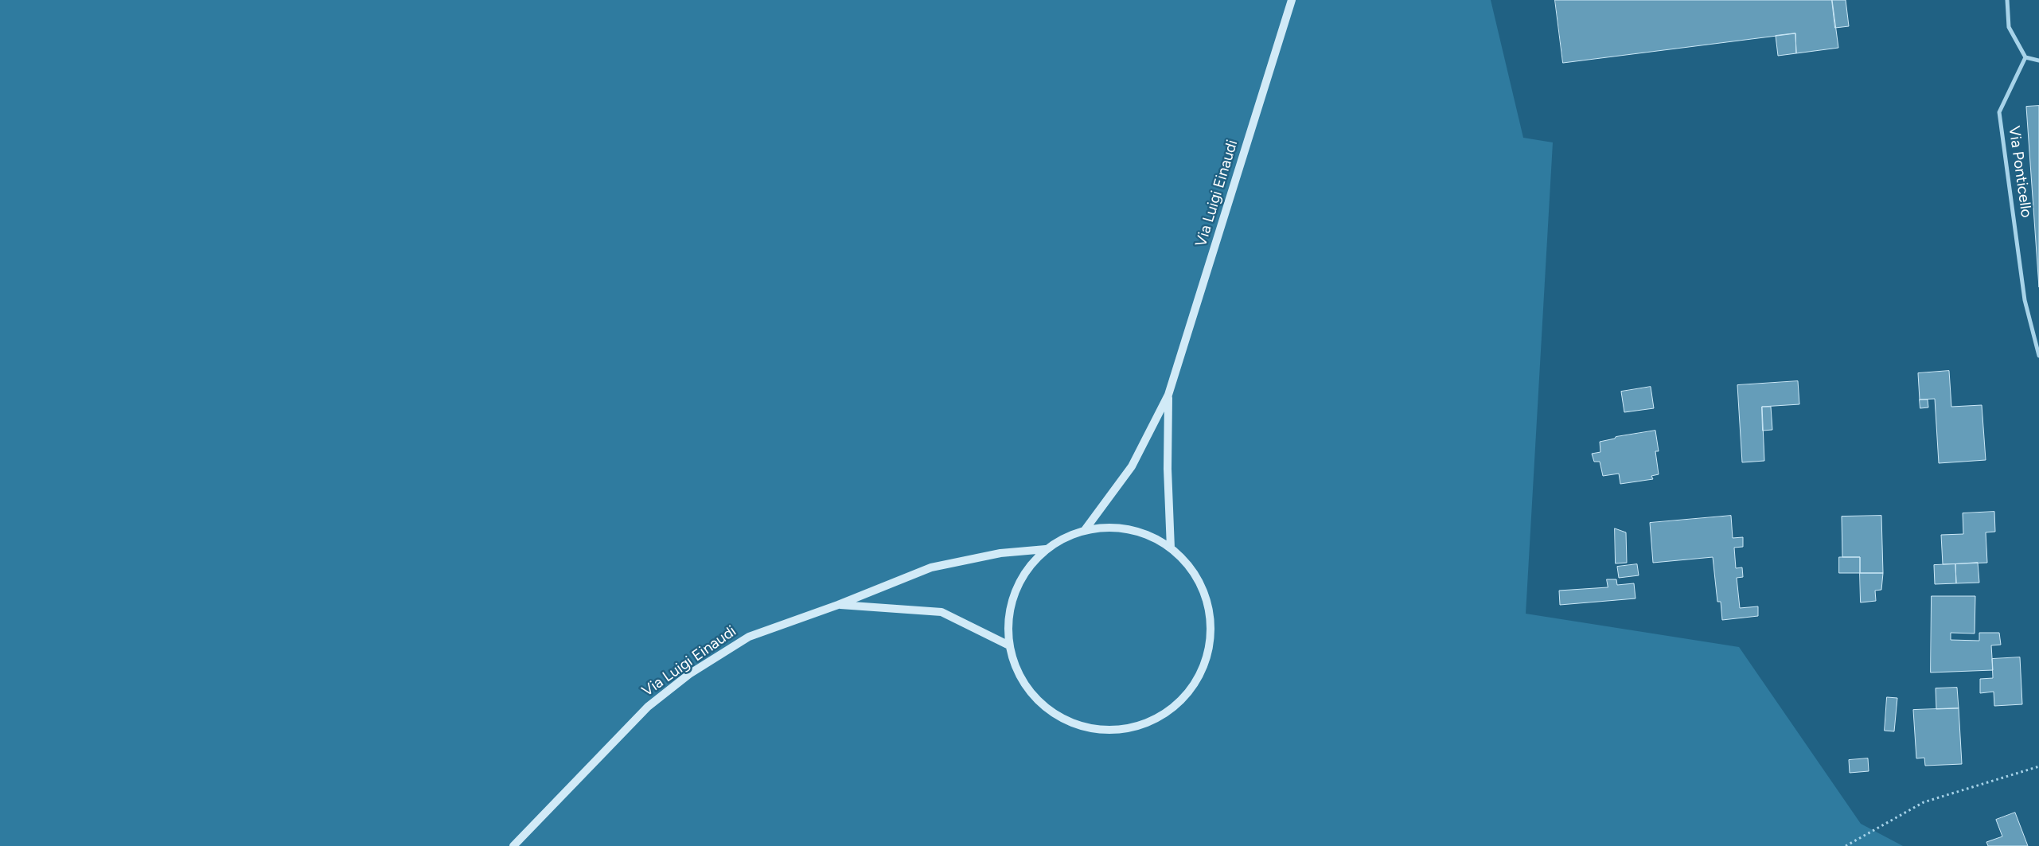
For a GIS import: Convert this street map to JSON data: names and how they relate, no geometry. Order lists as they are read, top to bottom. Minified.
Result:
{"streets":{"street":["Via Ponticello","Via Luigi Einaudi"]}}
